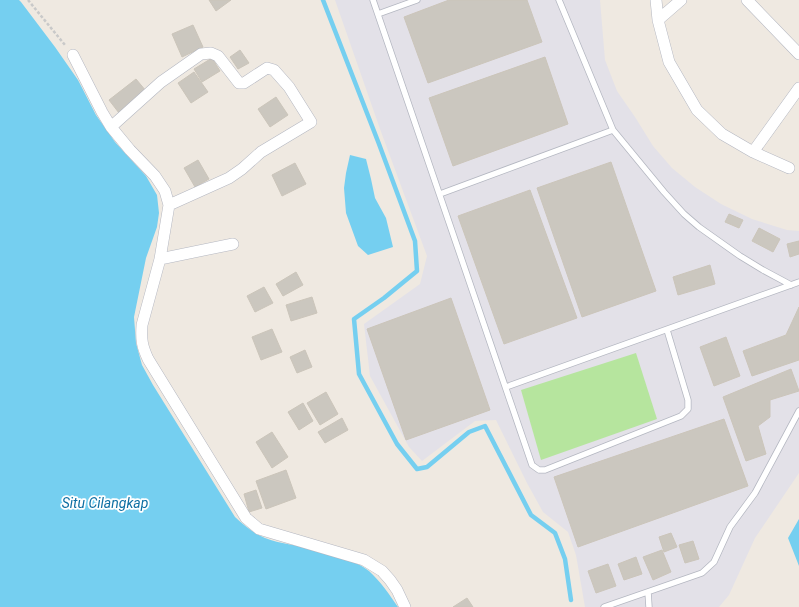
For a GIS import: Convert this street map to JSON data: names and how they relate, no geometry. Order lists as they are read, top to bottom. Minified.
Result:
{"water":["Situ Cilangkap"]}
